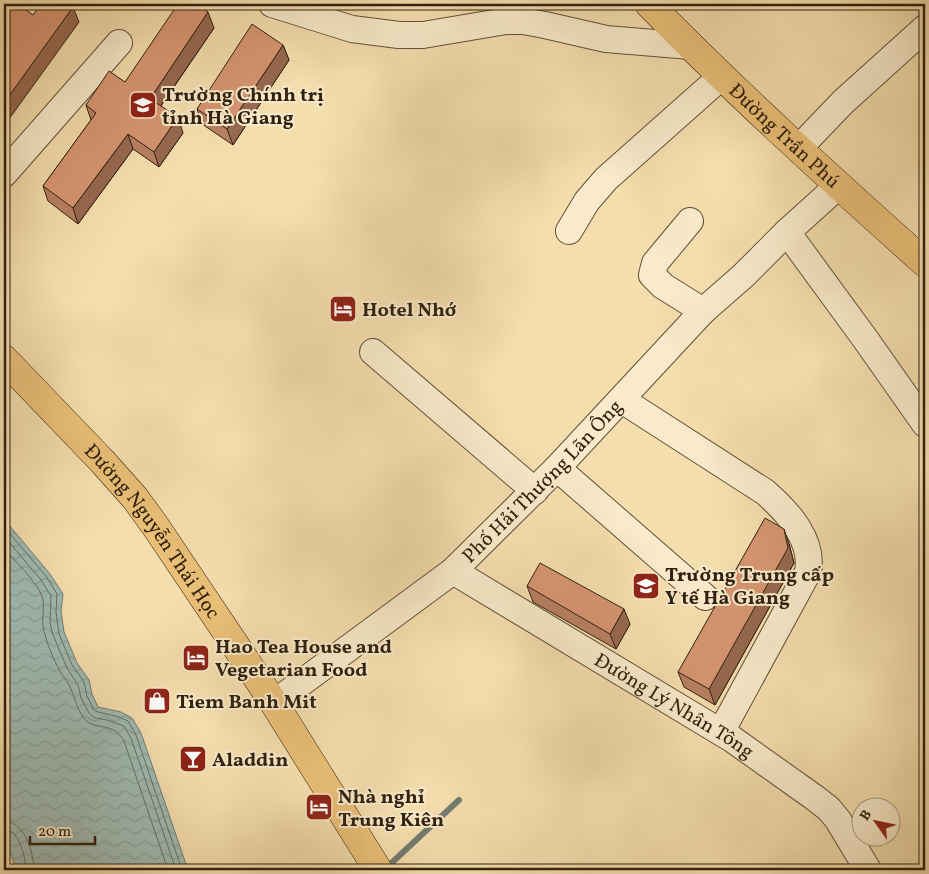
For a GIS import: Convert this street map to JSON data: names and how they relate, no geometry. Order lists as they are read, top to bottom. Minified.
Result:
{"streets":{"main road":["Đường Trần Phú","Đường Nguyễn Thái Học"],"street":["Phố Hải Thượng Lãn Ông","Đường Lý Nhân Tông"]},"crossings":[["Đường Trần Phú","Phố Hải Thượng Lãn Ông"],["Phố Hải Thượng Lãn Ông","Đường Nguyễn Thái Học"],["Phố Hải Thượng Lãn Ông","Đường Lý Nhân Tông"]],"places":{"school or university":["Trường Chính trị tỉnh Hà Giang","Trường Trung cấp Y tế Hà Giang"],"hotel":["Hotel Nhớ","Hao Tea House and Vegetarian Food","Nhà nghỉ Trung Kiên"],"shop":["Tiem Banh Mit"],"bar":["Aladdin"]},"scale_bar":"20 m","north":"top left"}
